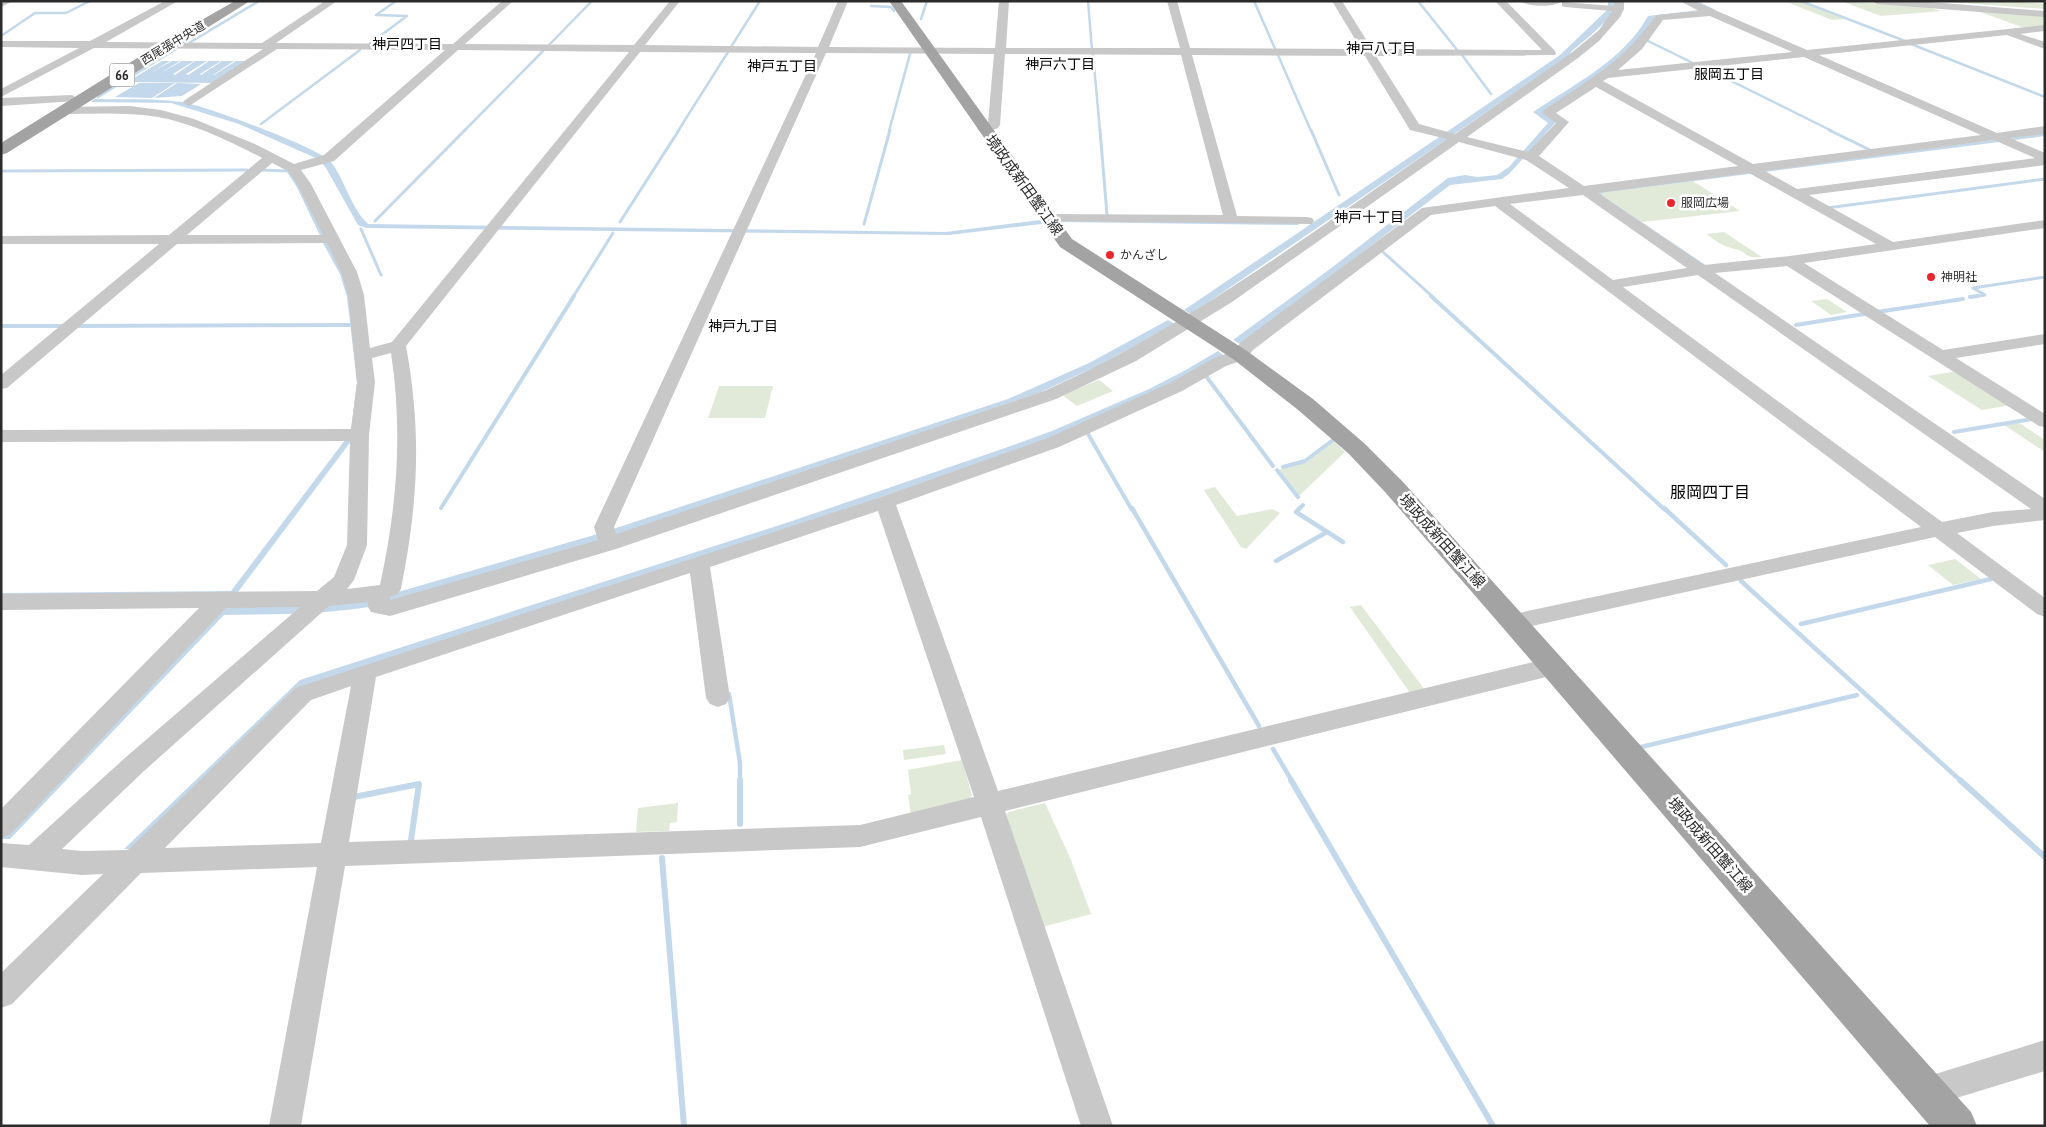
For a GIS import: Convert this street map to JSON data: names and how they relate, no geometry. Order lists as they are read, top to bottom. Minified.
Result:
{"streets":{"main road":["西尾張中央道","66","境政成新田蟹江線"]},"districts":["神戸四丁目","神戸八丁目","神戸六丁目","神戸五丁目","服岡五丁目","神戸十丁目","神戸九丁目","服岡四丁目"],"places":["服岡広場","かんざし","神明社"]}
